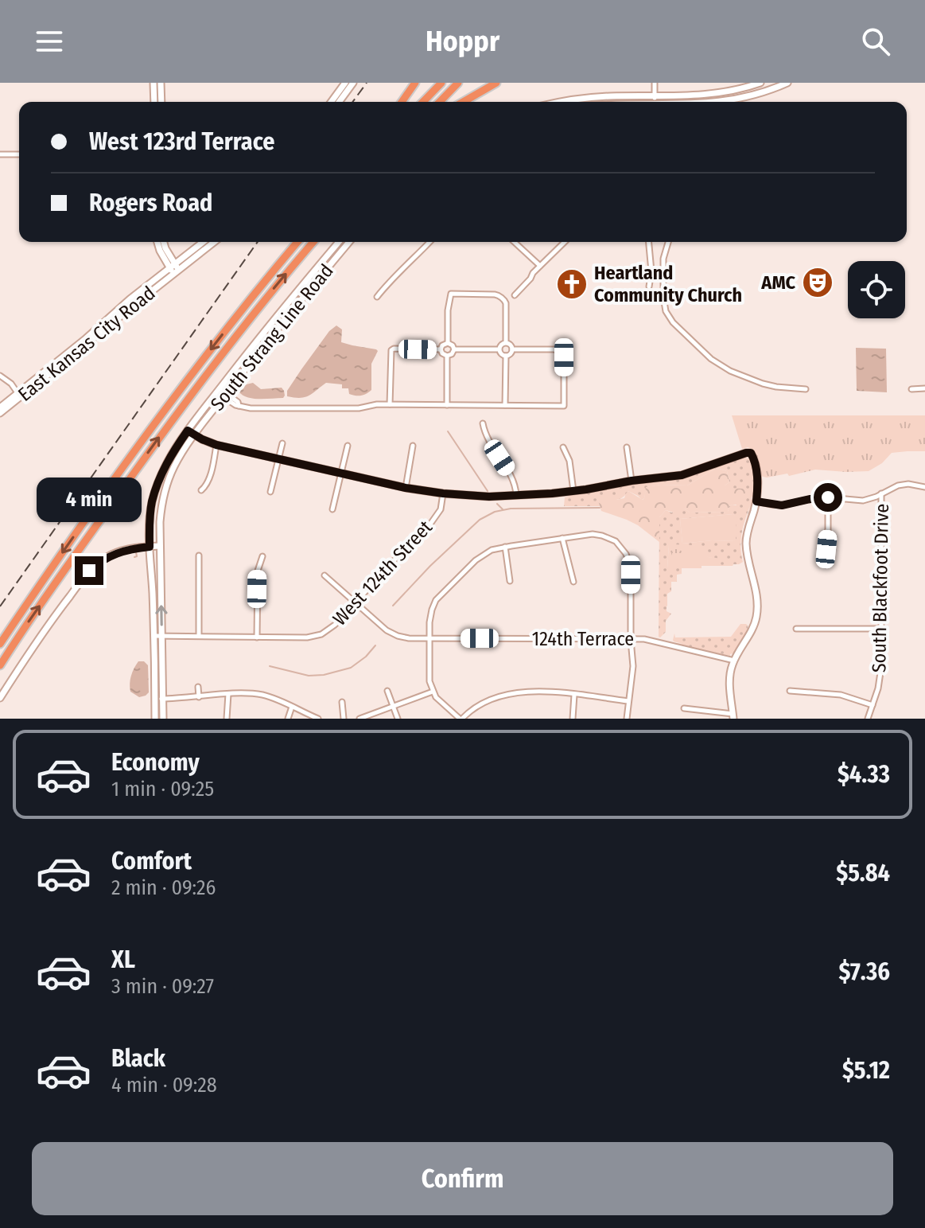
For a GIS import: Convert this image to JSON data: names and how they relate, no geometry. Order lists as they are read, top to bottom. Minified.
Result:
{"streets":{"main road":["South Strang Line Road","East Kansas City Road"],"street":["West 124th Street","South Blackfoot Drive","124th Terrace"]},"crossings":[["South Strang Line Road","West 124th Street"],["West 124th Street","124th Terrace"]],"places":{"theatre":["AMC"],"church":["Heartland Community Church"]},"page":{"header":"Hoppr","banner":["West 123rd Terrace","Rogers Road"],"bubble":"4 min","list":[{"name":"Economy","note":"1 min · 09:25","value":"$4.33"},{"name":"Comfort","note":"2 min · 09:26","value":"$5.84"},{"name":"XL","note":"3 min · 09:27","value":"$7.36"},{"name":"Black","note":"4 min · 09:28","value":"$5.12"}],"buttons":"Confirm"}}
